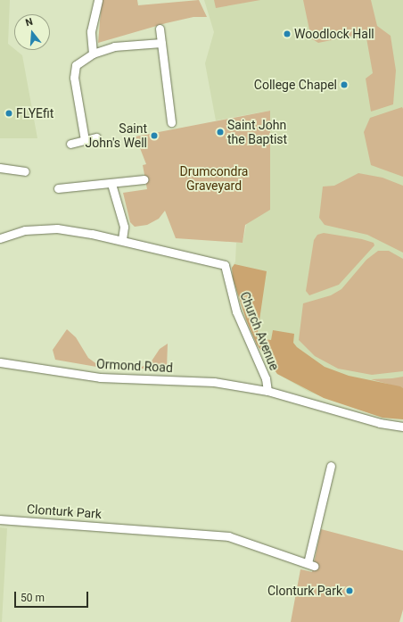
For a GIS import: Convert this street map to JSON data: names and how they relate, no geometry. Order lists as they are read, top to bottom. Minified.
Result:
{"streets":{"street":["Church Avenue","Ormond Road","Clonturk Park"]},"crossings":[["Church Avenue","Ormond Road"]],"parks":["Drumcondra Graveyard"],"places":["Woodlock Hall","College Chapel","FLYEfit","Saint John the Baptist","Saint John's Well","Clonturk Park"],"scale_bar":"50 m","north":"top"}
